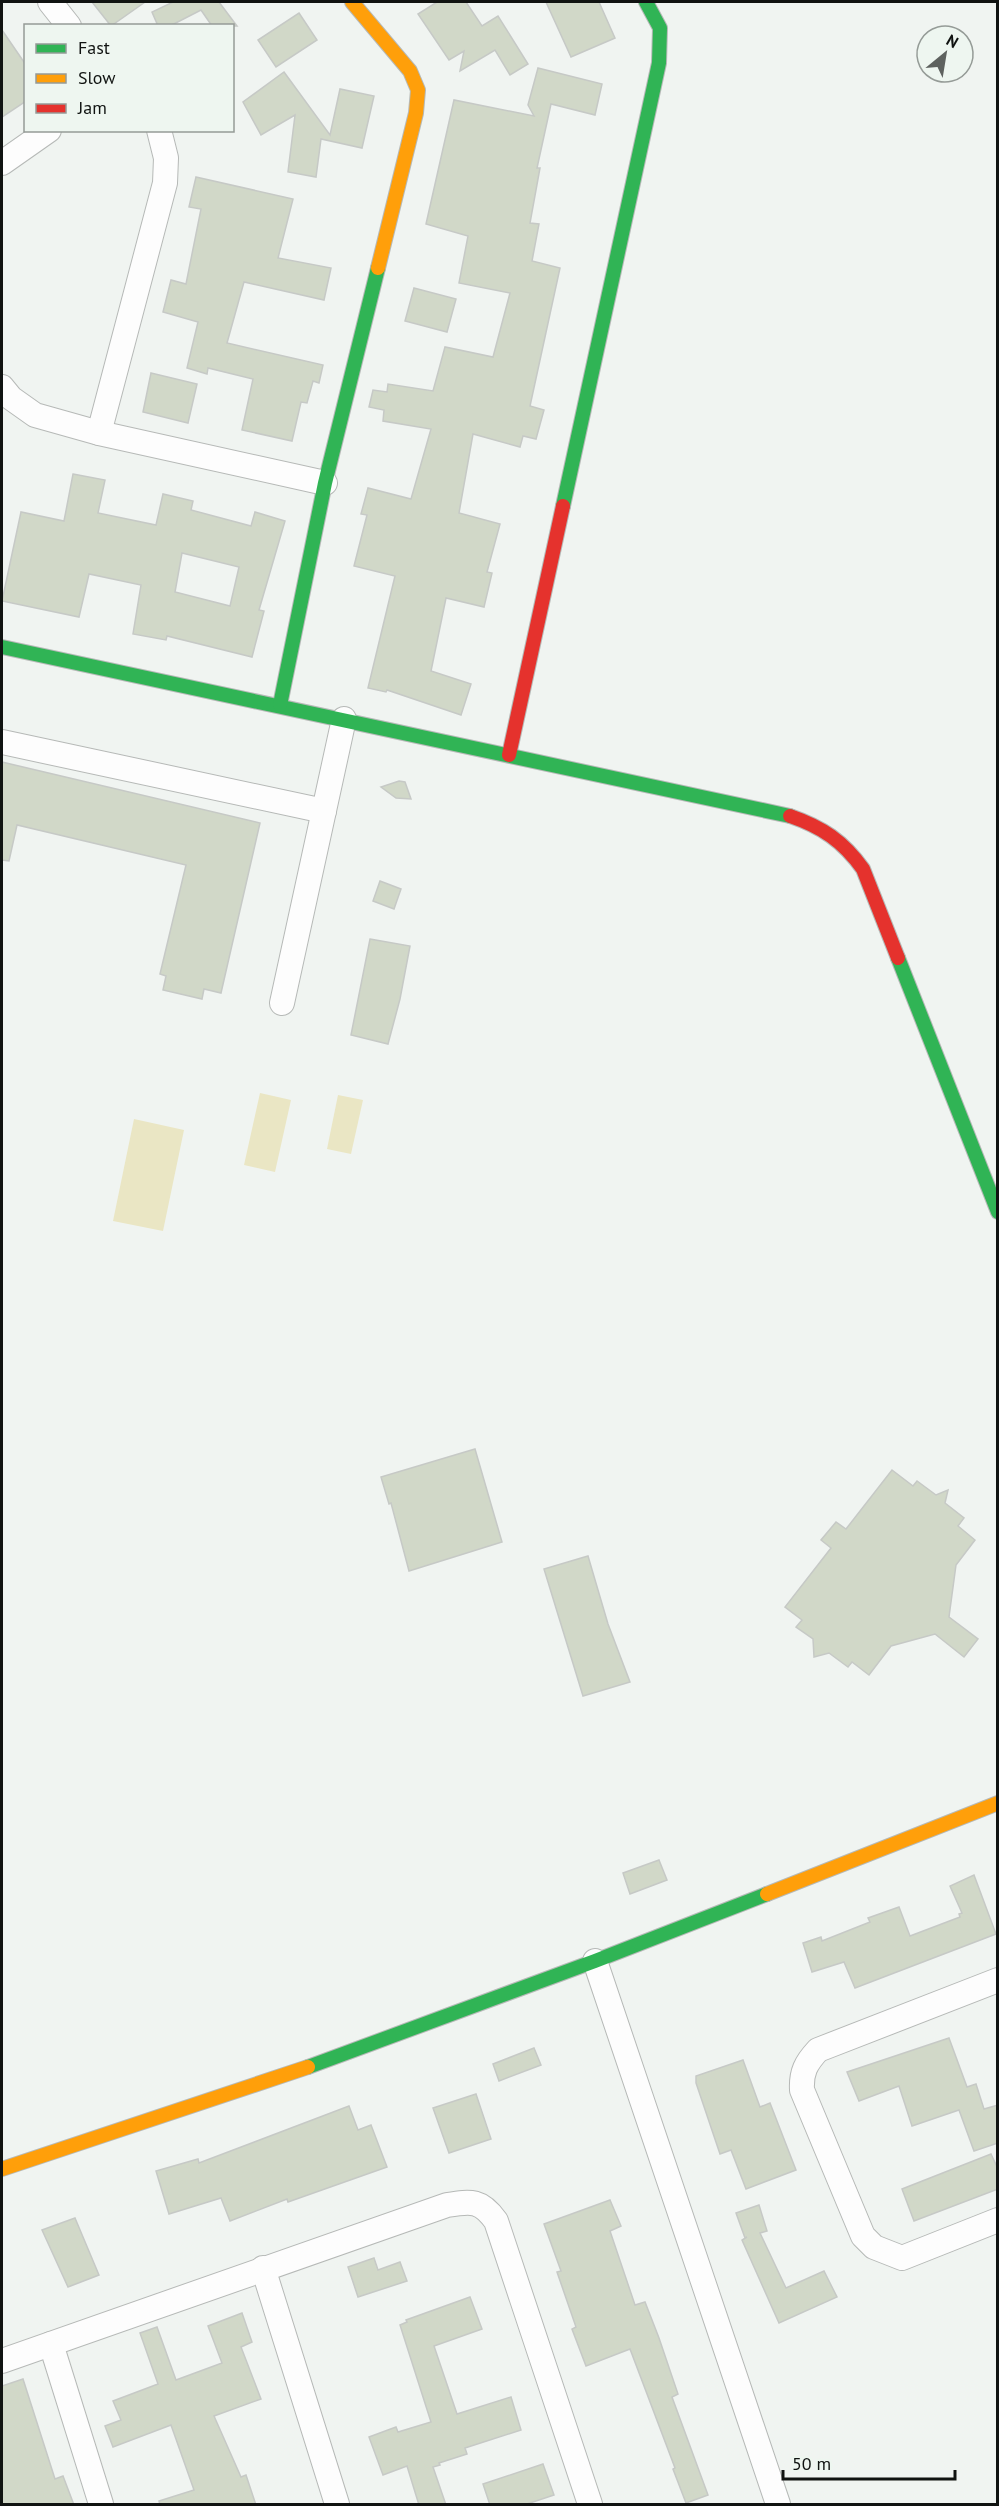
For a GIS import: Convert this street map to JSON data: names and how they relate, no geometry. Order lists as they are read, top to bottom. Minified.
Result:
{"legend":["Fast","Slow","Jam"],"scale_bar":"50 m","north":"top right"}
